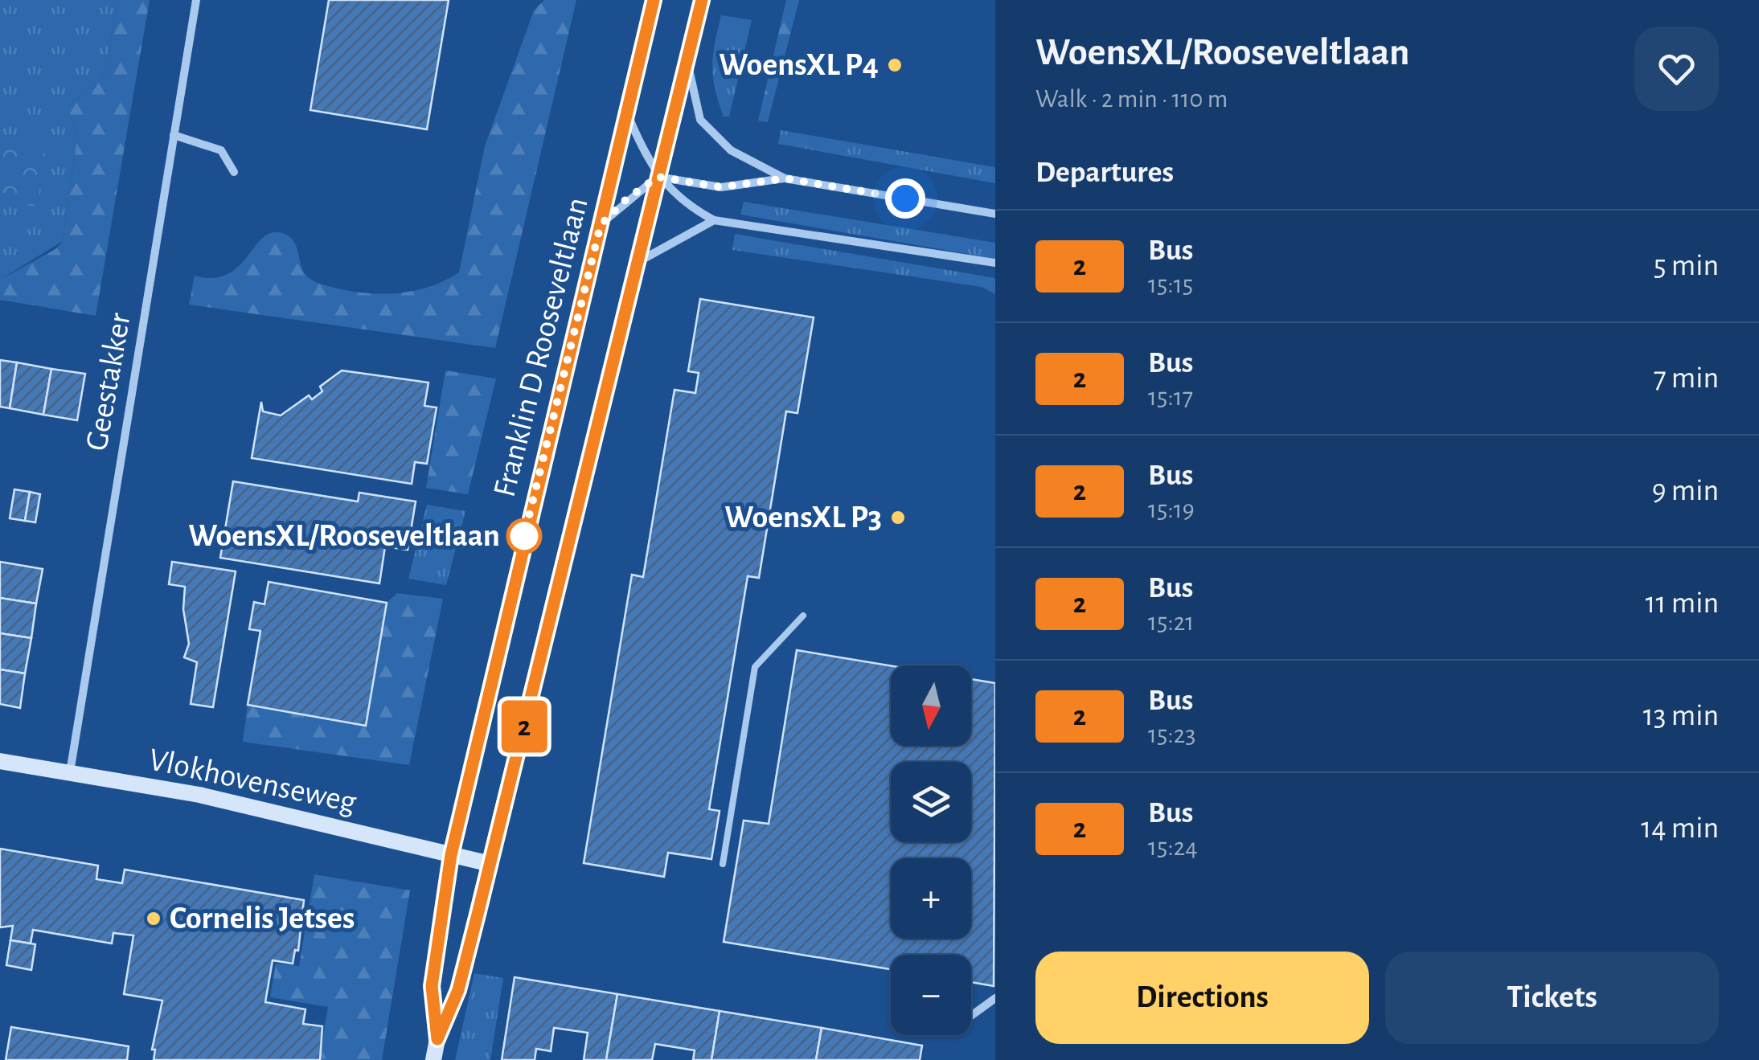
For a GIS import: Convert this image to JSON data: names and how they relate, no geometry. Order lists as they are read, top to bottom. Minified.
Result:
{"streets":{"main road":["Franklin D Rooseveltlaan","Vlokhovenseweg"],"street":["Geestakker"]},"crossings":[["Franklin D Rooseveltlaan","Vlokhovenseweg"],["Geestakker","Vlokhovenseweg"]],"places":["WoensXL P4","WoensXL P3","WoensXL/Rooseveltlaan","Cornelis Jetses"],"lines":["bus line 2"],"north":"bottom","page":{"on_map":"2","heading":[["WoensXL/Rooseveltlaan","Walk · 2 min · 110 m"],"Departures"],"list":[{"mark":"2","name":"Bus","note":"15:15","value":"5 min"},{"mark":"2","name":"Bus","note":"15:17","value":"7 min"},{"mark":"2","name":"Bus","note":"15:19","value":"9 min"},{"mark":"2","name":"Bus","note":"15:21","value":"11 min"},{"mark":"2","name":"Bus","note":"15:23","value":"13 min"},{"mark":"2","name":"Bus","note":"15:24","value":"14 min"}],"map_buttons":["+","−"],"buttons":["Directions","Tickets"]}}
